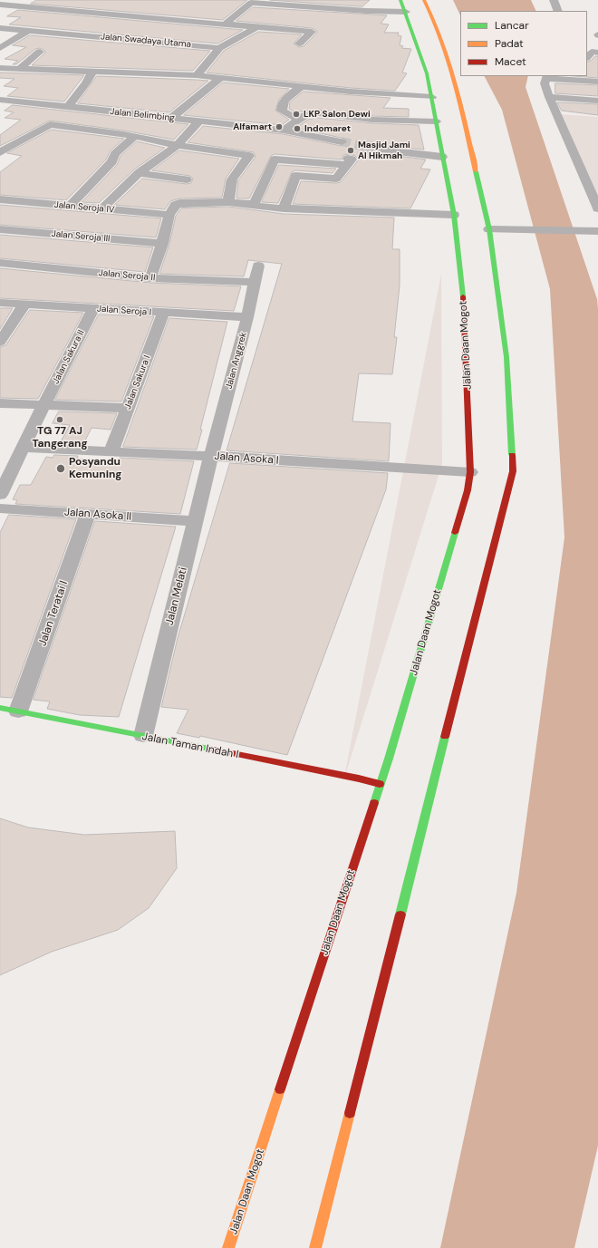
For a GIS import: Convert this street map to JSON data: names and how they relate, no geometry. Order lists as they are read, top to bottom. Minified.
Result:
{"streets":{"main road":["Jalan Daan Mogot","Jalan Taman Indah I"],"street":["Jalan Swadaya Utama","Jalan Belimbing","Jalan Seroja IV","Jalan Seroja III","Jalan Seroja II","Jalan Seroja I","Jalan Sakura II","Jalan Anggrek","Jalan Sakura I","Jalan Asoka I","Jalan Asoka II","Jalan Melati","Jalan Teratai I"]},"crossings":[["Jalan Seroja II","Jalan Anggrek"],["Jalan Seroja I","Jalan Sakura II"],["Jalan Seroja I","Jalan Anggrek"],["Jalan Seroja I","Jalan Sakura I"],["Jalan Daan Mogot","Jalan Asoka I"],["Jalan Daan Mogot","Jalan Taman Indah I"],["Jalan Anggrek","Jalan Asoka I"],["Jalan Anggrek","Jalan Melati"],["Jalan Sakura I","Jalan Asoka I"],["Jalan Asoka I","Jalan Melati"],["Jalan Asoka II","Jalan Melati"],["Jalan Asoka II","Jalan Teratai I"],["Jalan Melati","Jalan Taman Indah I"],["Jalan Teratai I","Jalan Taman Indah I"]],"places":["LKP Salon Dewi","Alfamart","Indomaret","Masjid Jami Al Hikmah","TG 77 AJ Tangerang","Posyandu Kemuning"],"legend":["Lancar","Padat","Macet"]}
